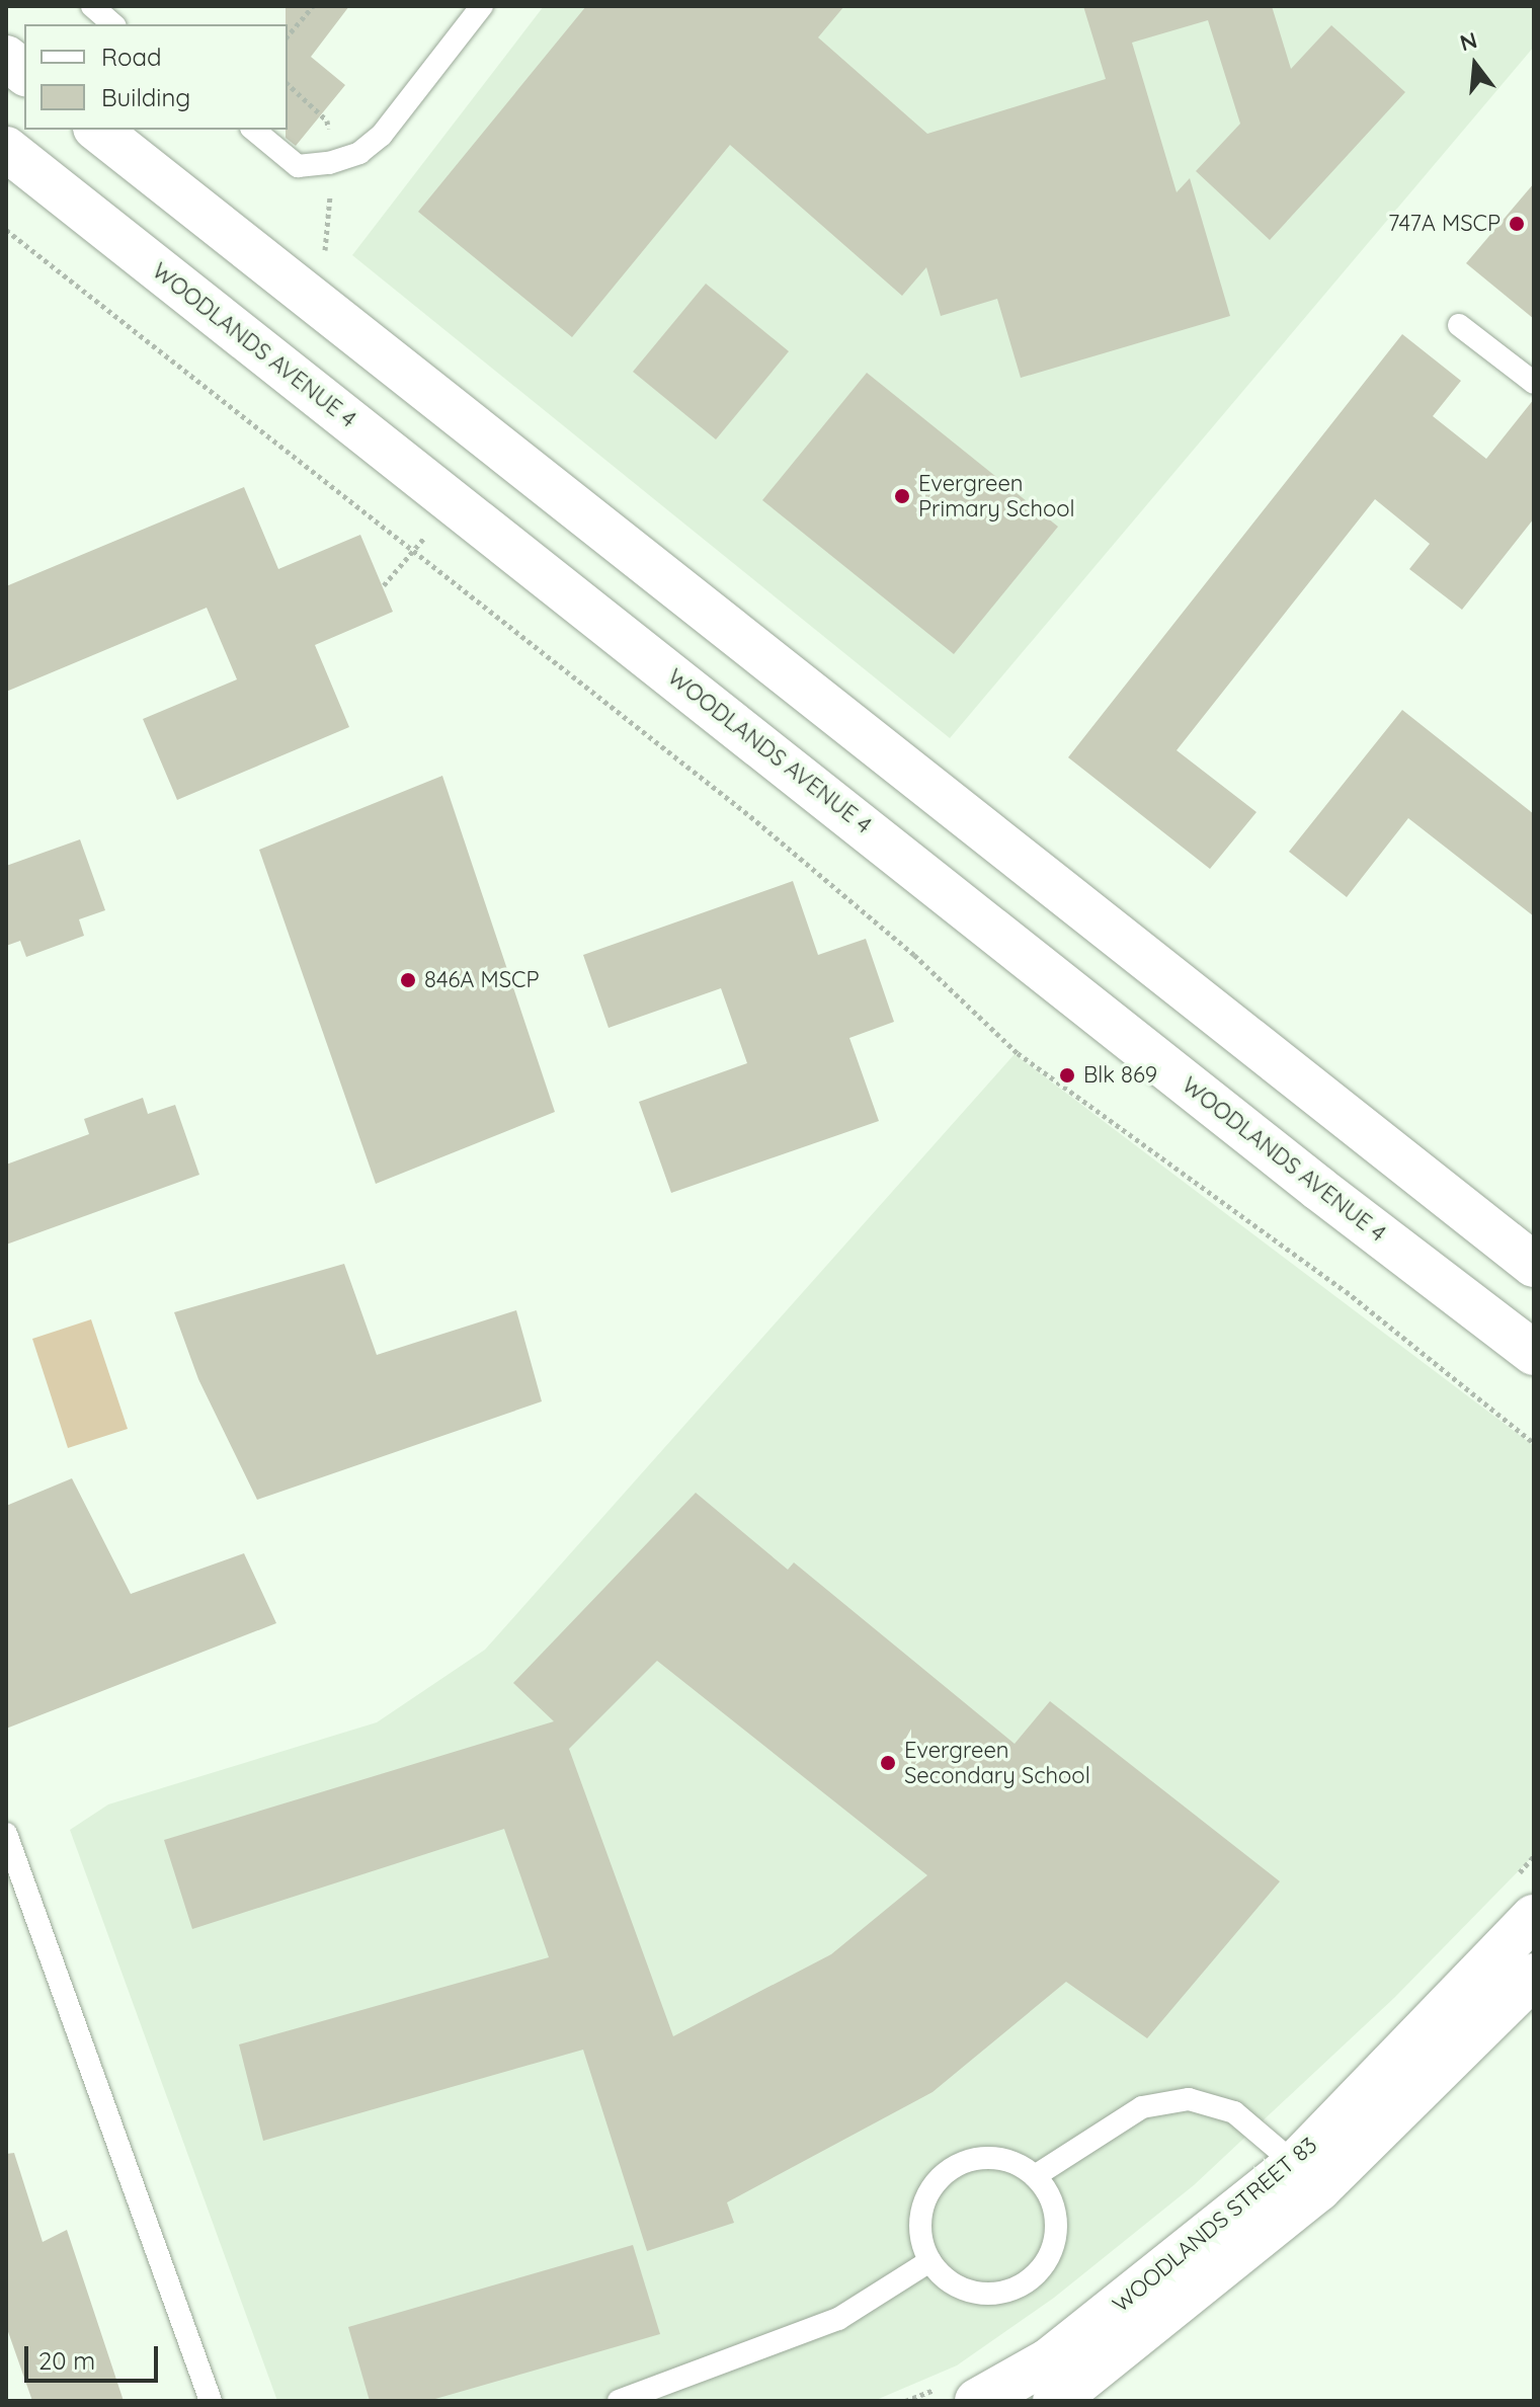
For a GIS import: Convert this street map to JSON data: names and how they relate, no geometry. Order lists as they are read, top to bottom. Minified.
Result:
{"streets":{"main road":["WOODLANDS AVENUE 4","WOODLANDS STREET 83"]},"places":["747A MSCP","Evergreen Primary School","846A MSCP","Blk 869","Evergreen Secondary School"],"legend":["Road","Building"],"scale_bar":"20 m","north":"top"}
